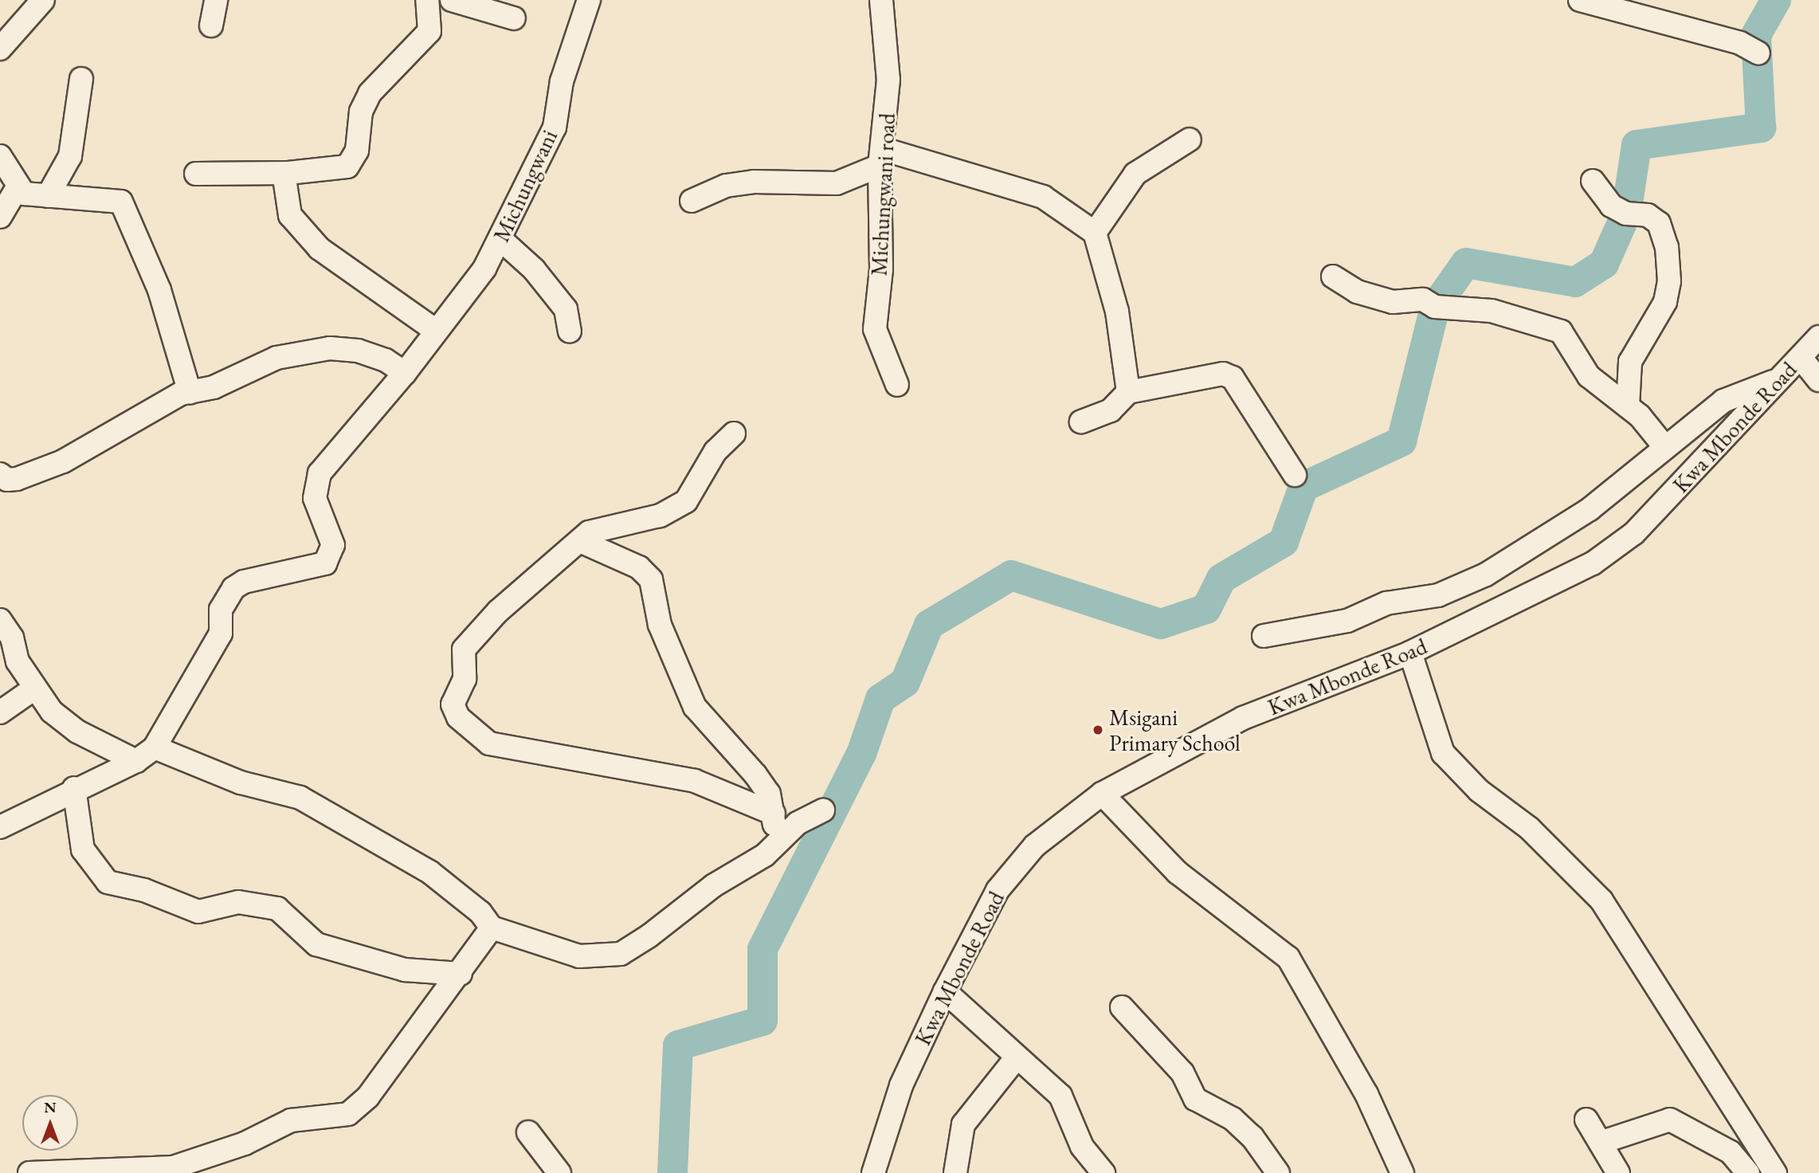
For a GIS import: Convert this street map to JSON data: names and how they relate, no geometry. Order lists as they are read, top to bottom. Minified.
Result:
{"streets":{"street":["Michungwani","Michungwani road","Kwa Mbonde Road"]},"places":["Msigani Primary School"],"north":"top"}
